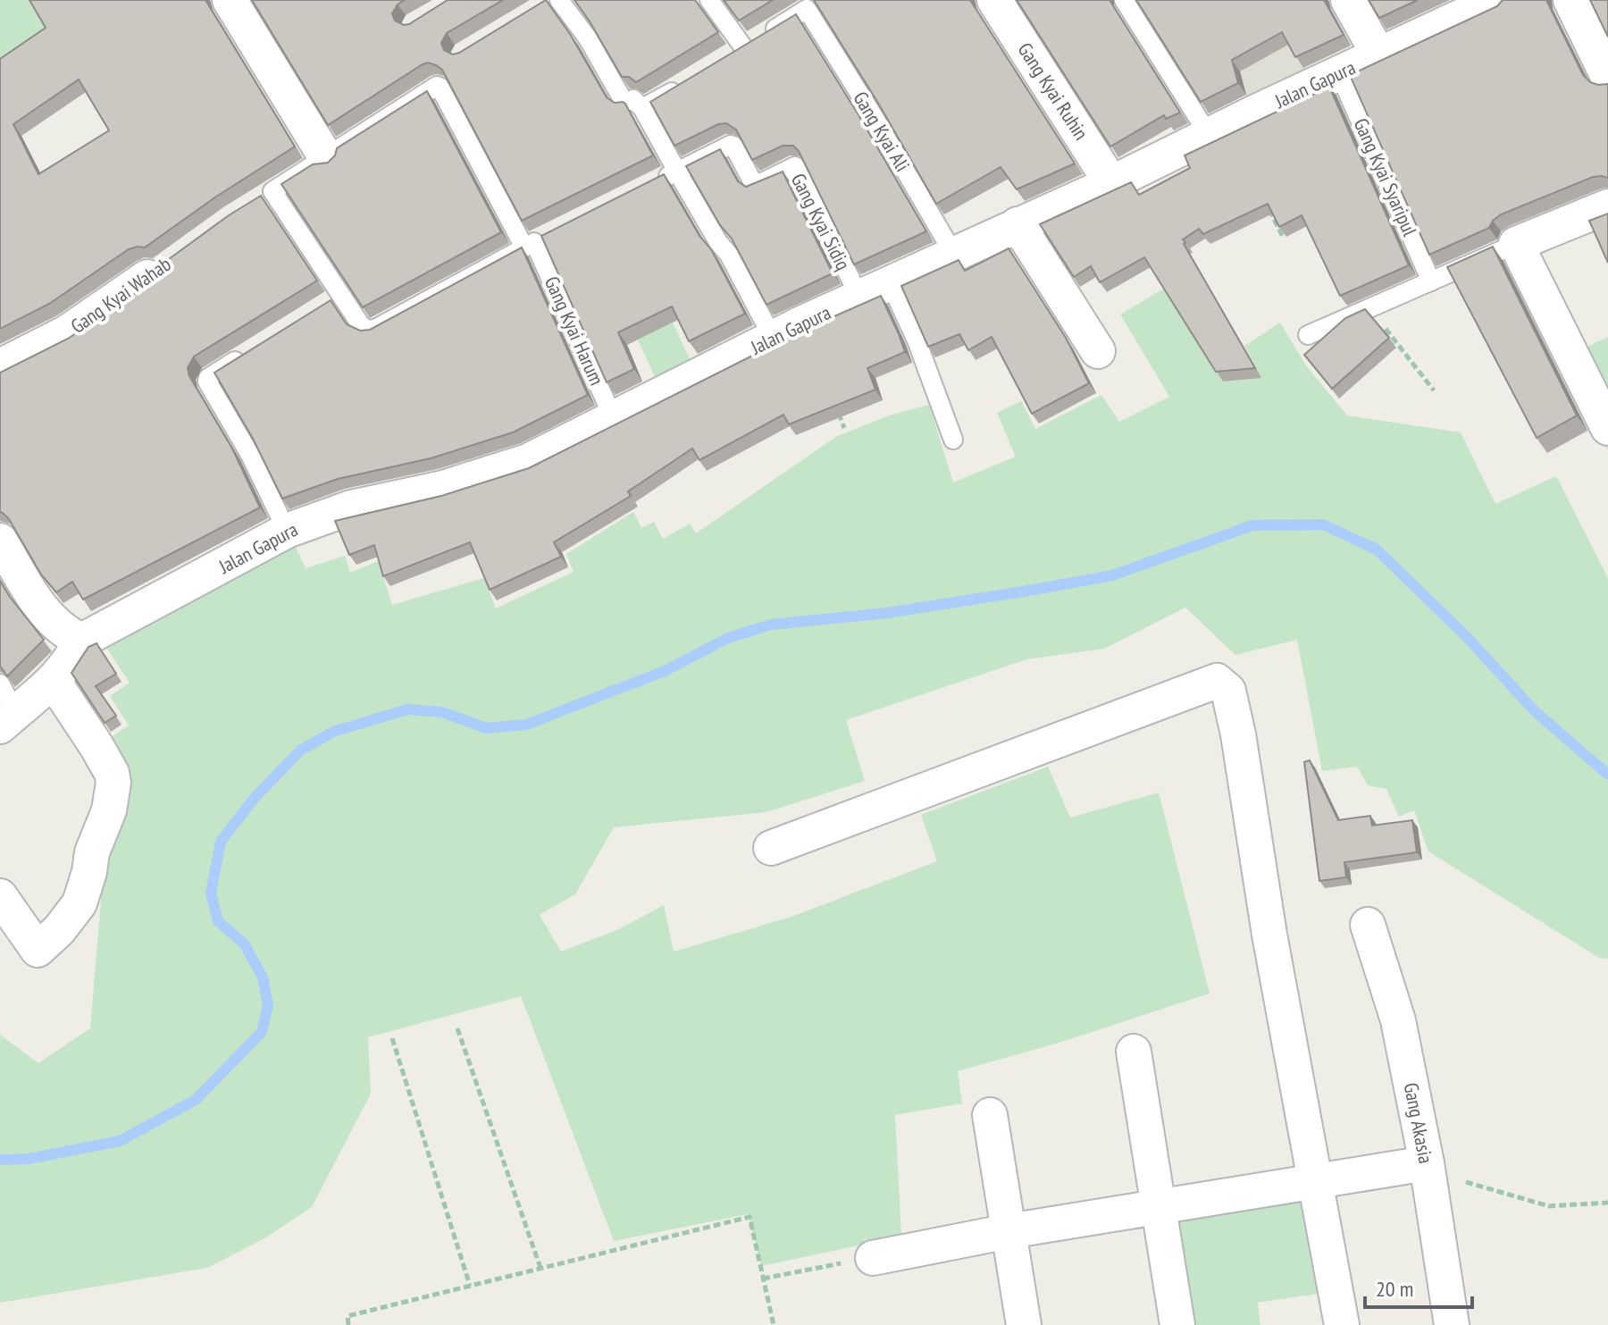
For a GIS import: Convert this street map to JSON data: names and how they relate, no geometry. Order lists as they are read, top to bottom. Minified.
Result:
{"streets":{"street":["Jalan Gapura","Gang Kyai Ruhin","Gang Kyai Wahab","Gang Akasia"],"lane":["Gang Kyai Ali","Gang Kyai Syaripul","Gang Kyai Sidiq","Gang Kyai Harum"]},"crossings":[["Jalan Gapura","Gang Kyai Ruhin"],["Jalan Gapura","Gang Kyai Ali"],["Jalan Gapura","Gang Kyai Syaripul"],["Jalan Gapura","Gang Kyai Sidiq"],["Jalan Gapura","Gang Kyai Harum"]],"scale_bar":"20 m"}
